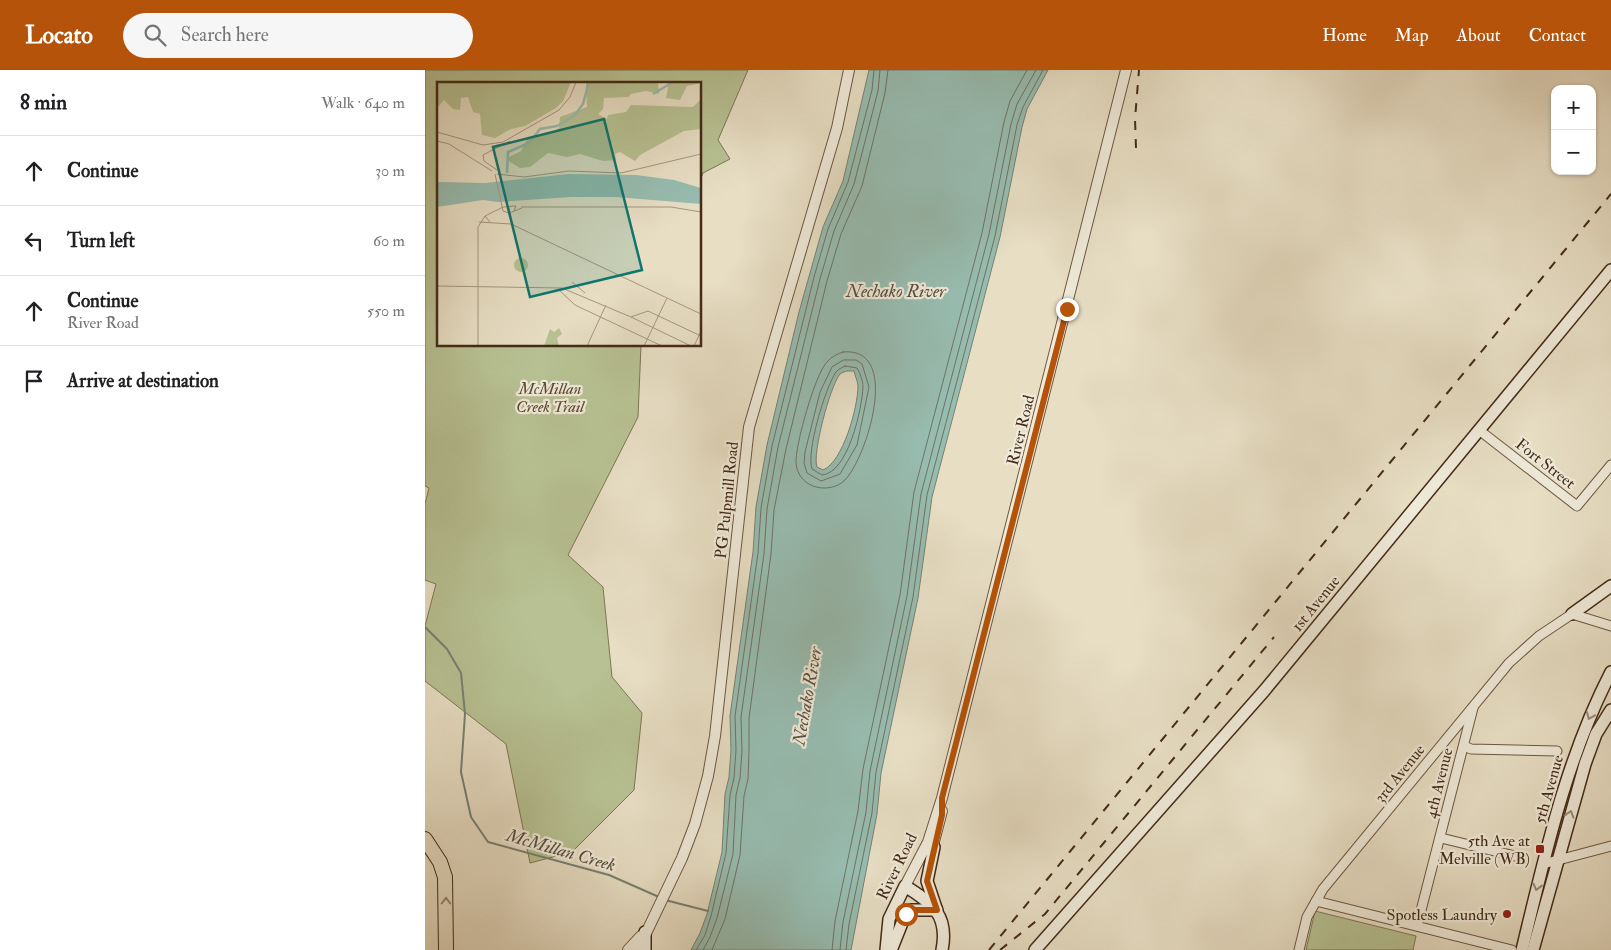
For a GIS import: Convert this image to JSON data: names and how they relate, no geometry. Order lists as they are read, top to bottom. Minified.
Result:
{"streets":{"main road":["River Road","1st Avenue","5th Avenue"],"street":["Fort Street","PG Pulpmill Road","3rd Avenue","4th Avenue"]},"crossings":[["Fort Street","1st Avenue"],["3rd Avenue","4th Avenue"]],"water":["Nechako River","McMillan Creek"],"parks":["McMillan Creek Trail"],"places":{"transit":["5th Ave at Melville (WB)"],"other":["Spotless Laundry"]},"page":{"header":"Locato","search":"Search here","nav":["Home","Map","About","Contact"],"heading":["8 min","Walk · 640 m"],"map_buttons":["+","−"],"list":[["Continue","30 m"],["Turn left","60 m"],["Continue","River Road","550 m"],"Arrive at destination"]}}
